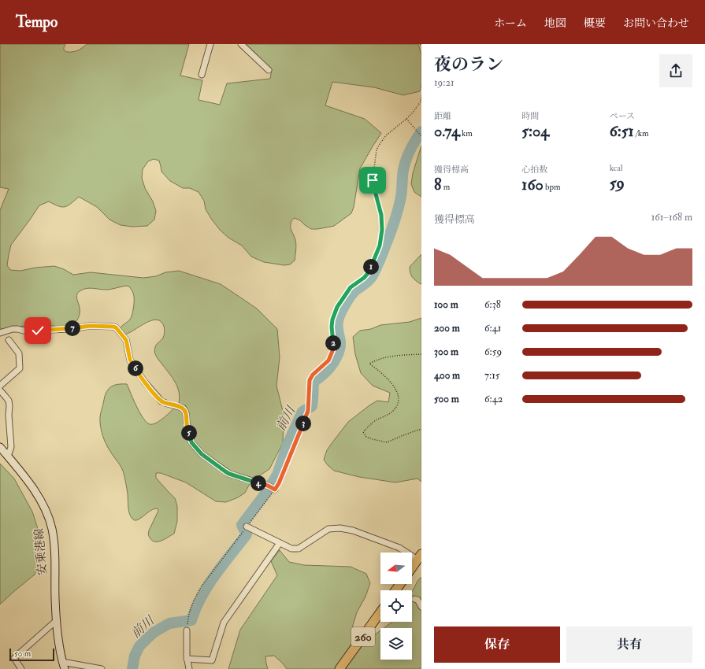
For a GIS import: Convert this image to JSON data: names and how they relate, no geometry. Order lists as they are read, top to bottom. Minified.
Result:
{"streets":{"highway":["260"],"main road":["安乗港線"]},"water":["前川"],"scale_bar":"50 m","north":"left","page":{"header":"Tempo","nav":["ホーム","地図","概要","お問い合わせ"],"heading":["夜のラン","19:21"],"stats":[["距離","0.74 km"],["時間","5:04"],["ペース","6:51 /km"],["獲得標高","8 m"],["心拍数","160 bpm"],["kcal","59"]],"chart":["獲得標高","161–168 m"],"pins":["1","7","2","6","3","5","4"],"list":[{"name":"100 m","note":"6:38"},{"name":"200 m","note":"6:41"},{"name":"300 m","note":"6:59"},{"name":"400 m","note":"7:15"},{"name":"500 m","note":"6:42"}],"buttons":["保存","共有"],"scale":"50 m"}}
